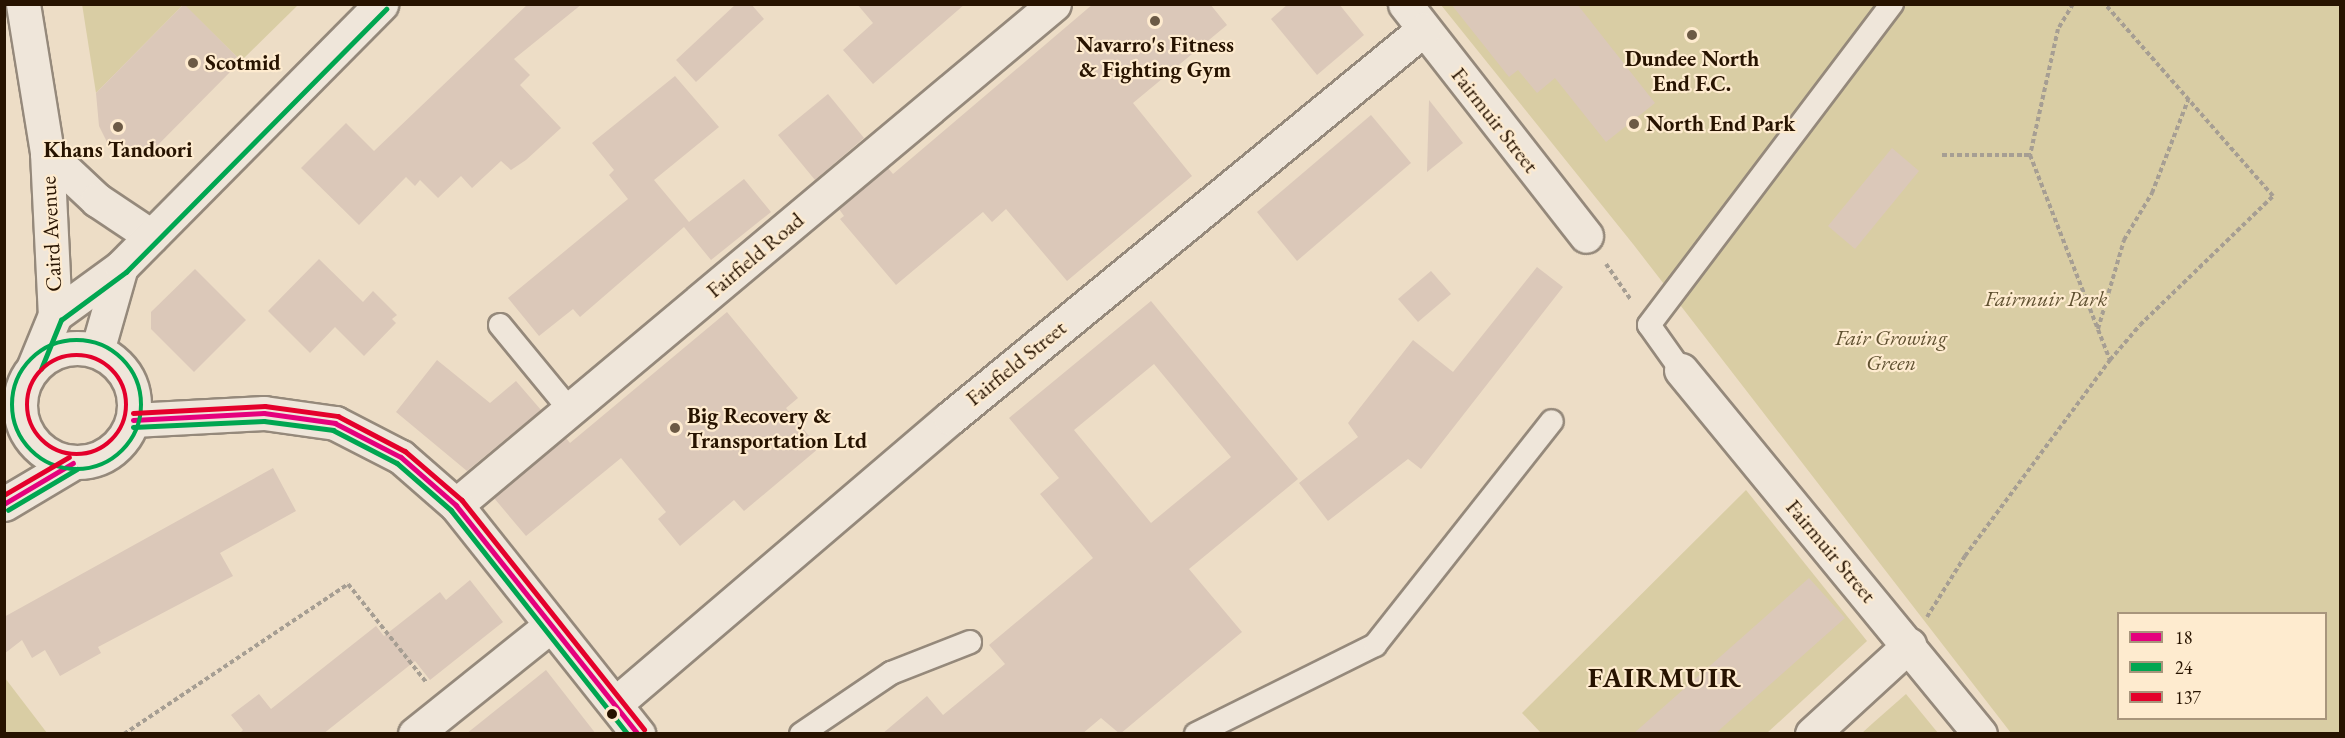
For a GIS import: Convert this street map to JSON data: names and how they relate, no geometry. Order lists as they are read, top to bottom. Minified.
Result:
{"streets":{"street":["Fairmuir Street","Caird Avenue","Fairfield Road","Fairfield Street"]},"crossings":[["Fairmuir Street","Fairfield Street"]],"districts":["FAIRMUIR"],"parks":["Fairmuir Park","Fair Growing Green"],"places":["Navarro's Fitness & Fighting Gym","Dundee North End F.C.","Scotmid","North End Park","Khans Tandoori","Big Recovery & Transportation Ltd"],"lines":["transit line 24","transit line 137","transit line 18"],"legend":["18","24","137"]}
